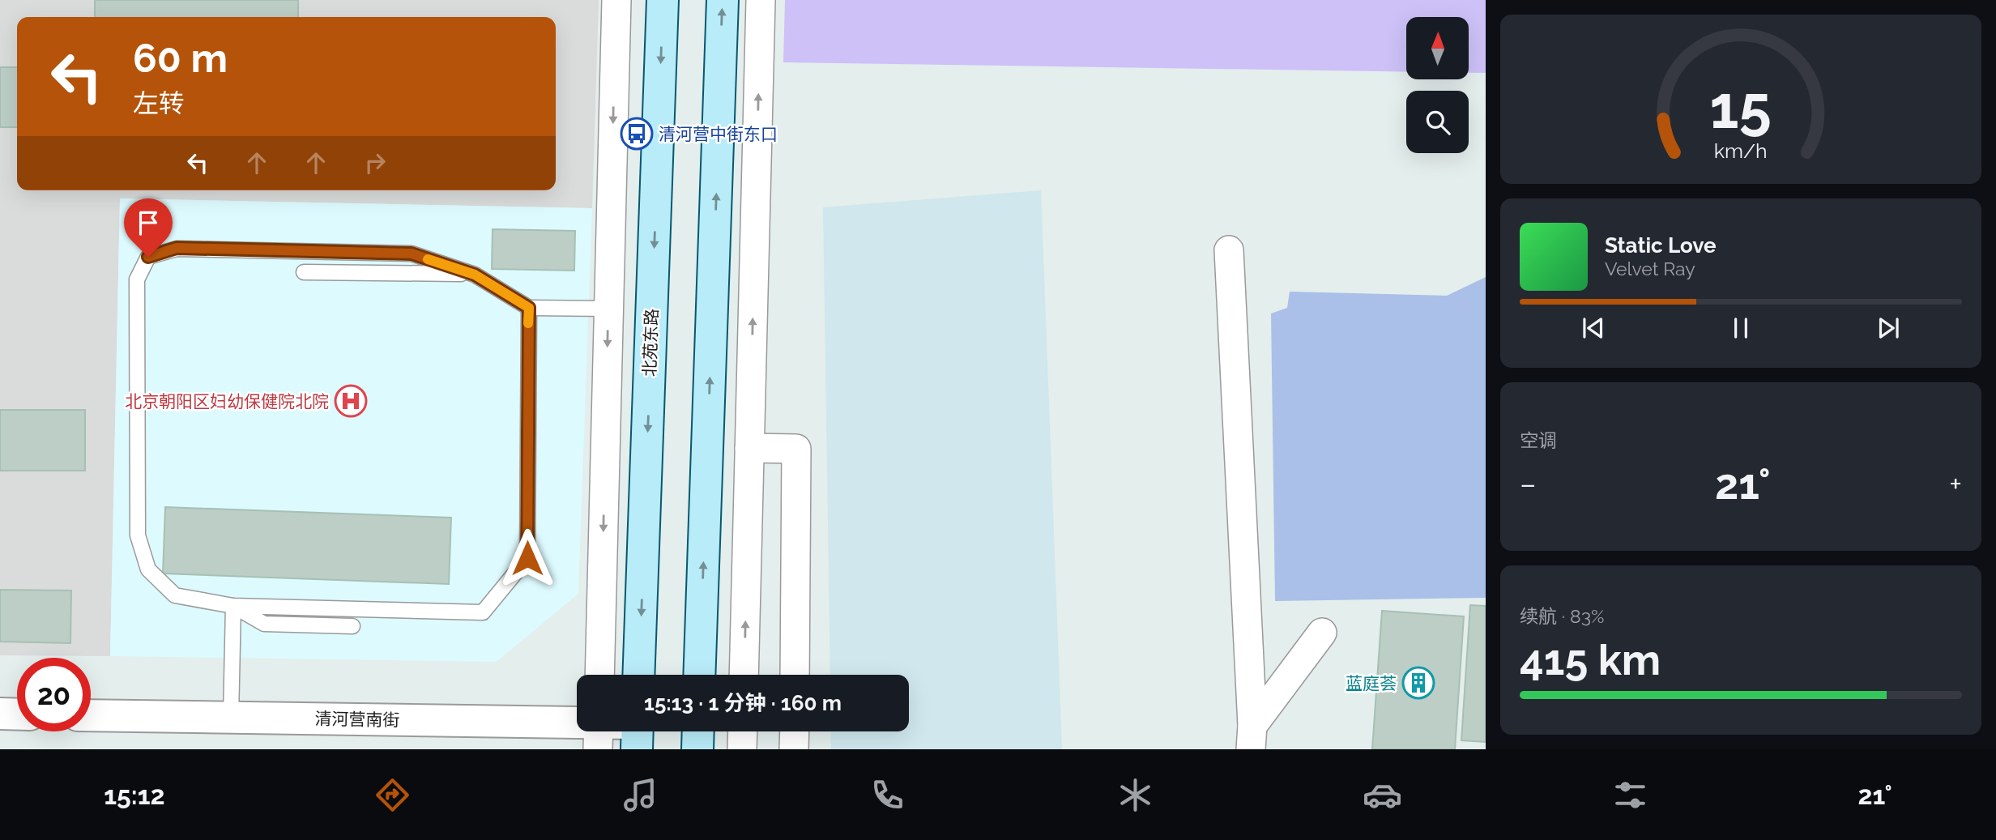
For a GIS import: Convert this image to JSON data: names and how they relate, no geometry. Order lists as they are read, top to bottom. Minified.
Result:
{"streets":{"main road":["北苑东路"],"street":["清河营南街"]},"places":{"bus stop":["清河营中街东口"],"hospital":["北京朝阳区妇幼保健院北院"],"building":["蓝庭荟"]},"north":"top","page":{"turn":["60 m","左转"],"song":["Static Love","Velvet Ray"],"tile":["空调",["续航 · 83%","415 km"]],"heat":["−","21°","+"],"limit":"20","trip":"15:13 · 1 分钟 · 160 m","tabs":["15:12","21°"],"gauge":["15","km/h"]}}
